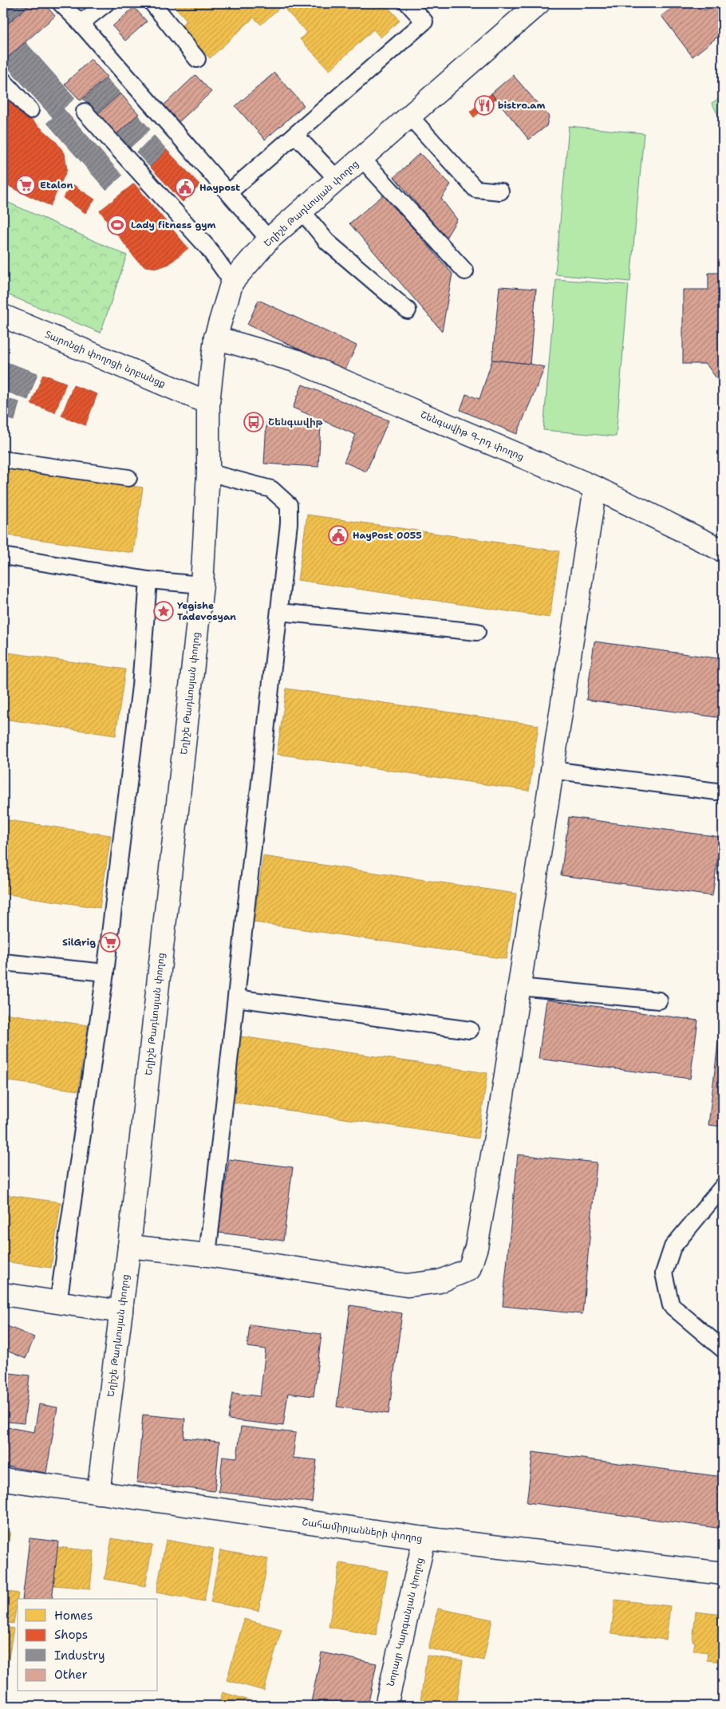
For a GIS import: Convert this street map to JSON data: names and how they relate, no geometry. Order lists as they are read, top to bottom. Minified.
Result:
{"streets":{"street":["Եղիշե Թադևոսյան փողոց","Տարոնցի փողոցի նրբանցք","Շենգավիթ 9-րդ փողոց","Շահամիրյանների փողոց","Նորայր Կարգանյան փողոց"]},"crossings":[["Եղիշե Թադևոսյան փողոց","Տարոնցի փողոցի նրբանցք"],["Եղիշե Թադևոսյան փողոց","Շենգավիթ 9-րդ փողոց"],["Եղիշե Թադևոսյան փողոց","Շահամիրյանների փողոց"],["Շահամիրյանների փողոց","Նորայր Կարգանյան փողոց"]],"places":{"restaurant":["bistro.am"],"supermarket":["Etalon","SilGrig"],"public building":["Haypost","HayPost 0055"],"sports":["Lady fitness gym"],"bus stop":["Շենգավիթ"],"place":["Yegishe Tadevosyan"]},"legend":["Homes","Shops","Industry","Other"]}
